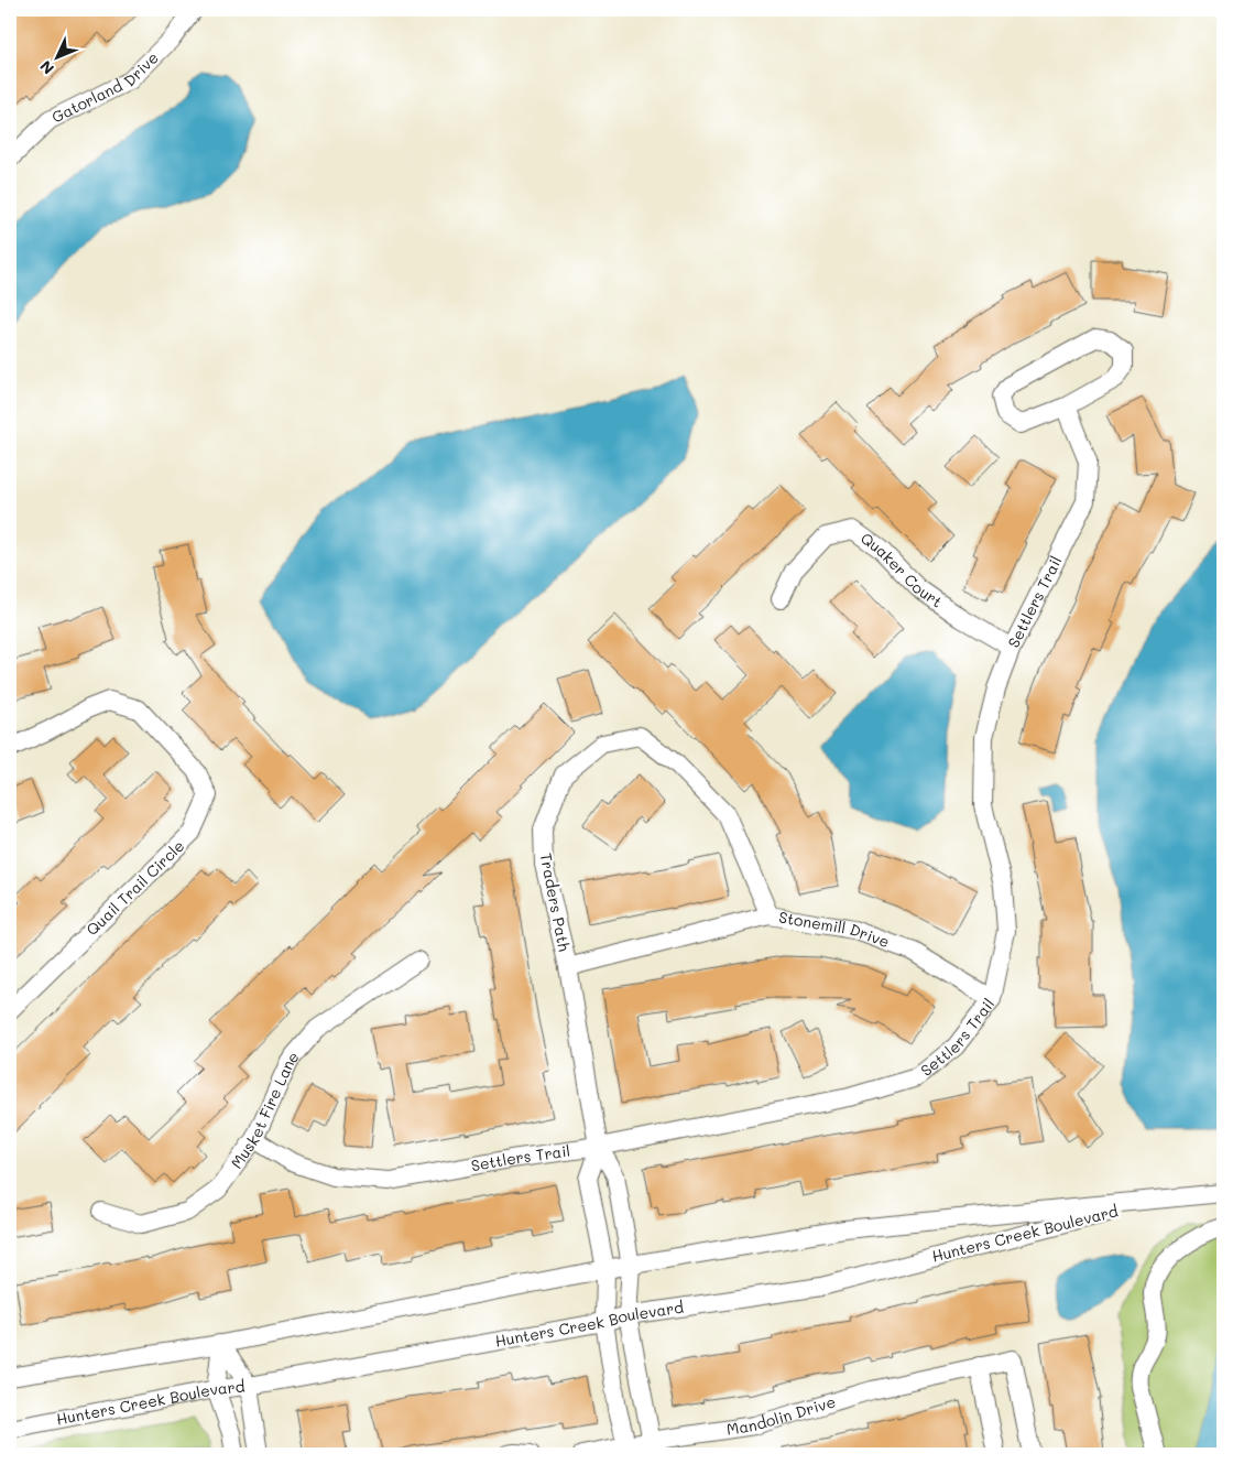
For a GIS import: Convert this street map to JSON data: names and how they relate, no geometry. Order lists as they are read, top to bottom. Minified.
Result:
{"streets":{"street":["Gatorland Drive","Quaker Court","Settlers Trail","Quail Trail Circle","Traders Path","Stonemill Drive","Musket Fire Lane","Hunters Creek Boulevard","Mandolin Drive"]},"crossings":[["Quaker Court","Settlers Trail"],["Settlers Trail","Traders Path"],["Settlers Trail","Stonemill Drive"],["Settlers Trail","Musket Fire Lane"],["Traders Path","Stonemill Drive"],["Traders Path","Hunters Creek Boulevard"],["Traders Path","Mandolin Drive"]],"north":"bottom left"}
